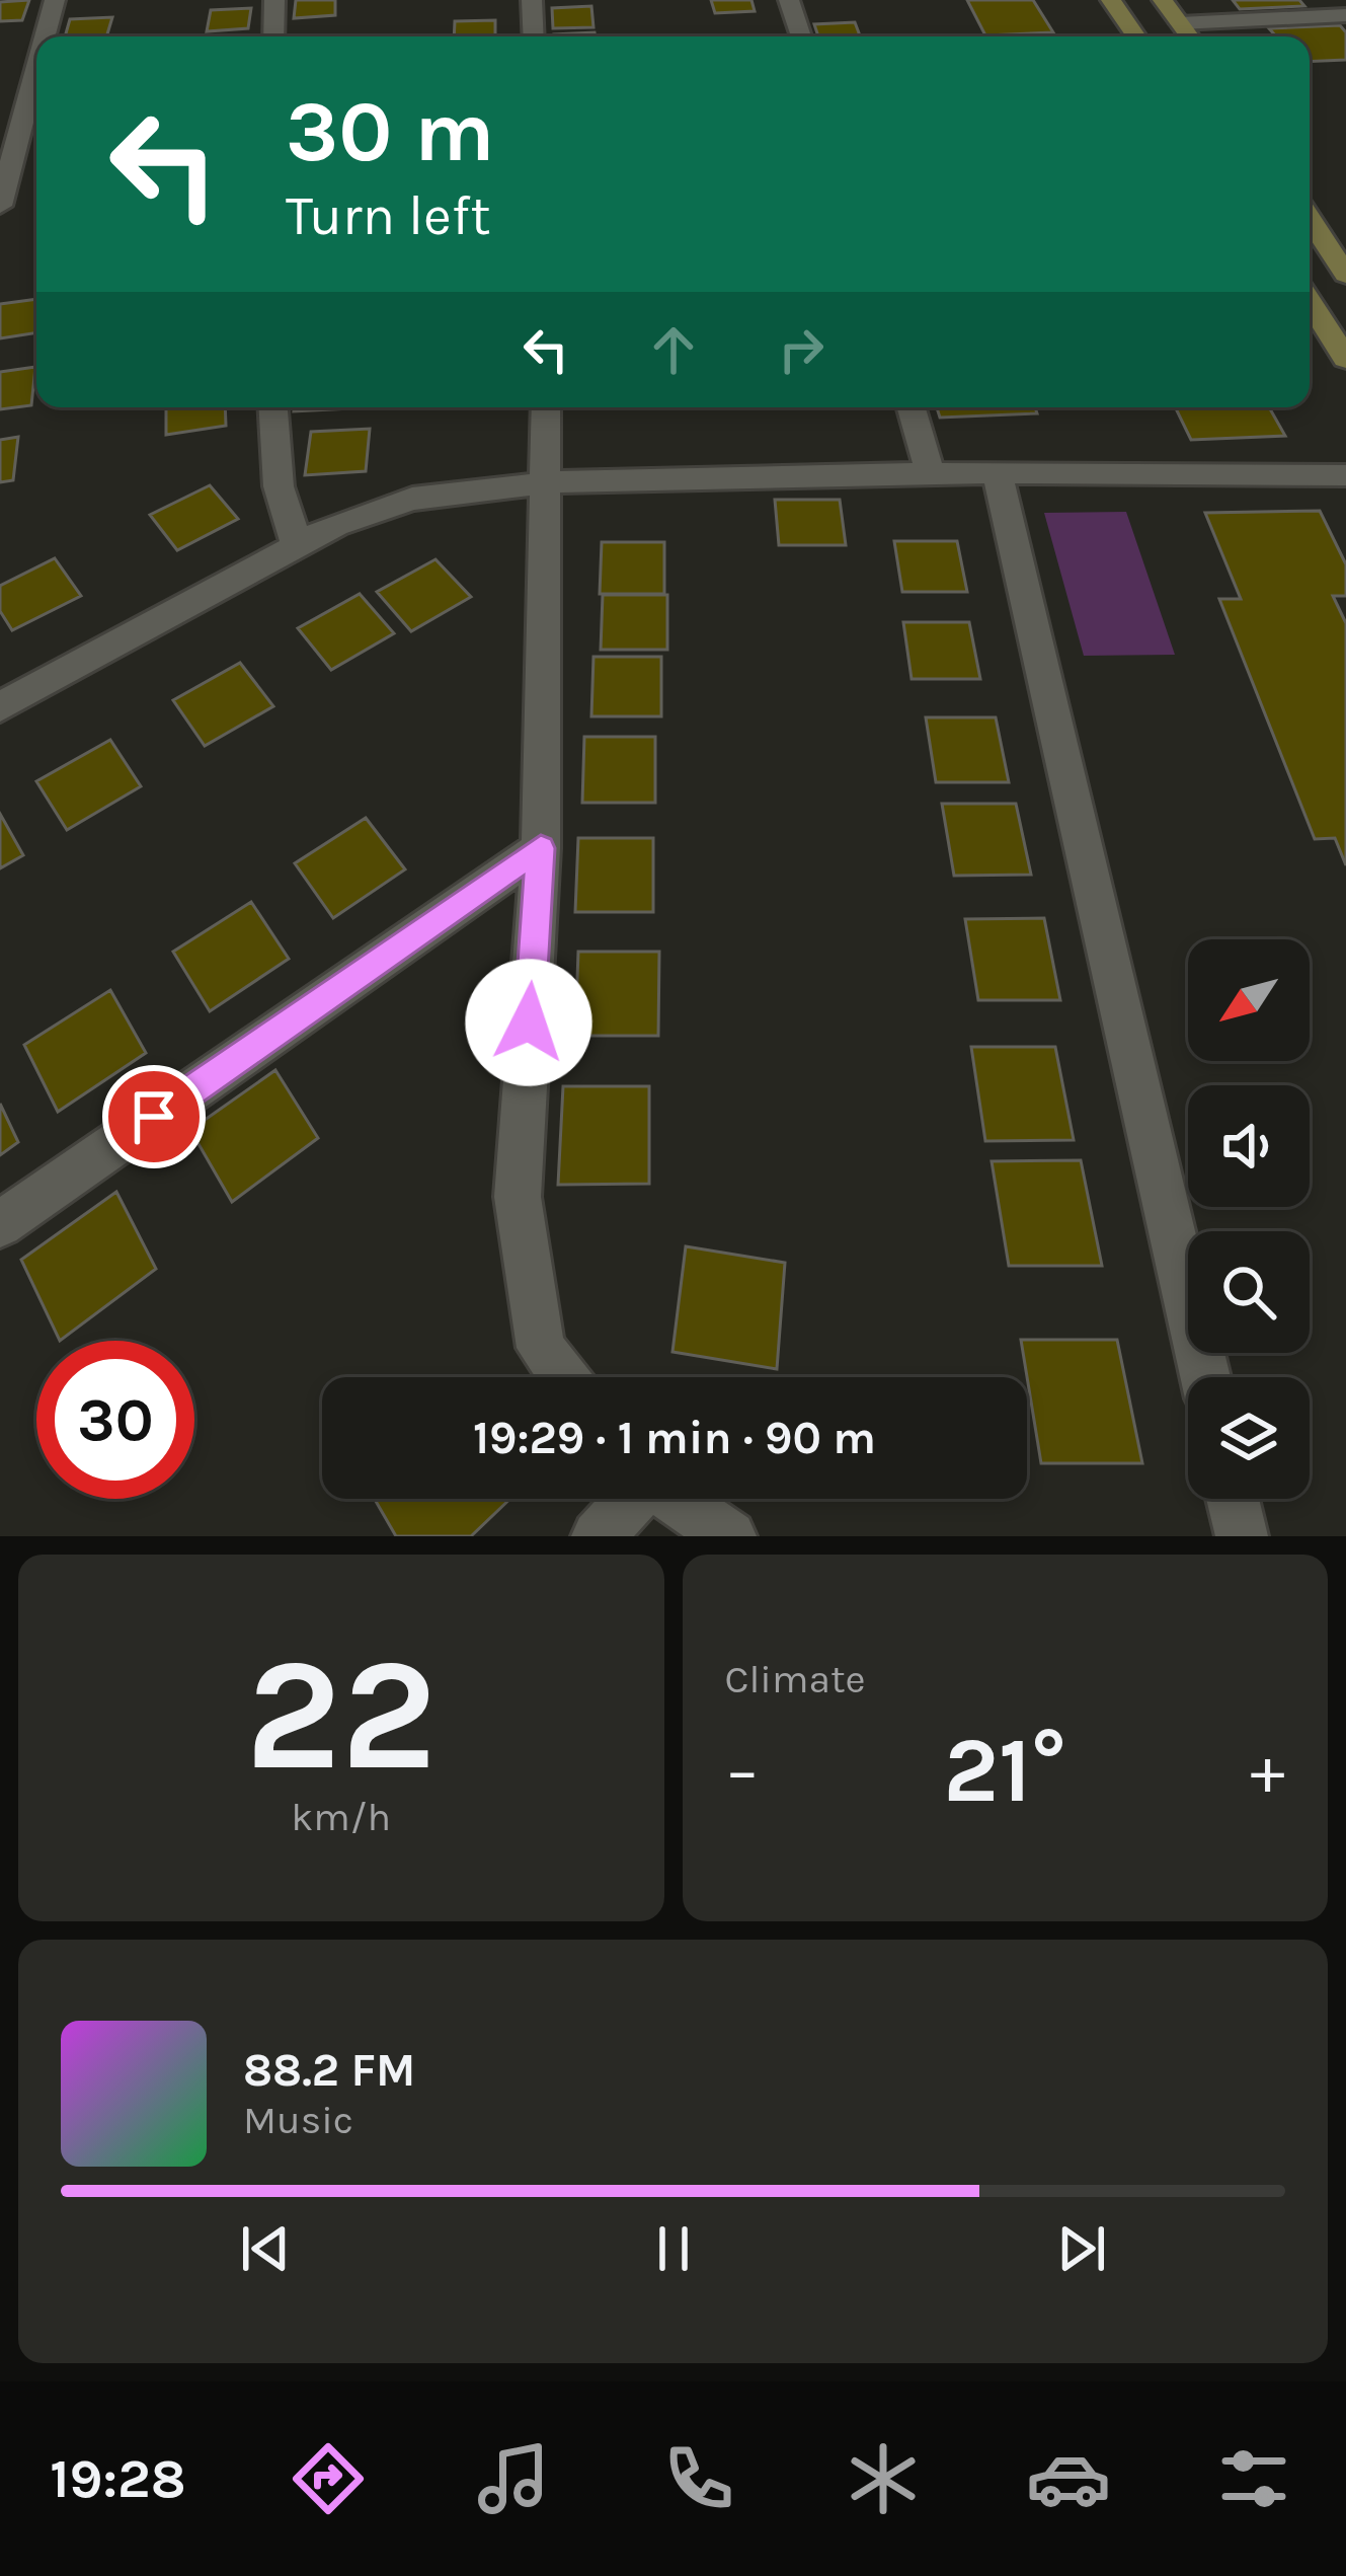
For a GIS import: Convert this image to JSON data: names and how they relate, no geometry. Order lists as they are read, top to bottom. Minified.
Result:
{"north":"bottom left","page":{"turn":["30 m","Turn left"],"limit":"30","trip":"19:29 · 1 min · 90 m","tile":[["22","km/h"],"Climate"],"heat":["−","21°","+"],"song":["88.2 FM","Music"],"tabs":"19:28"}}
